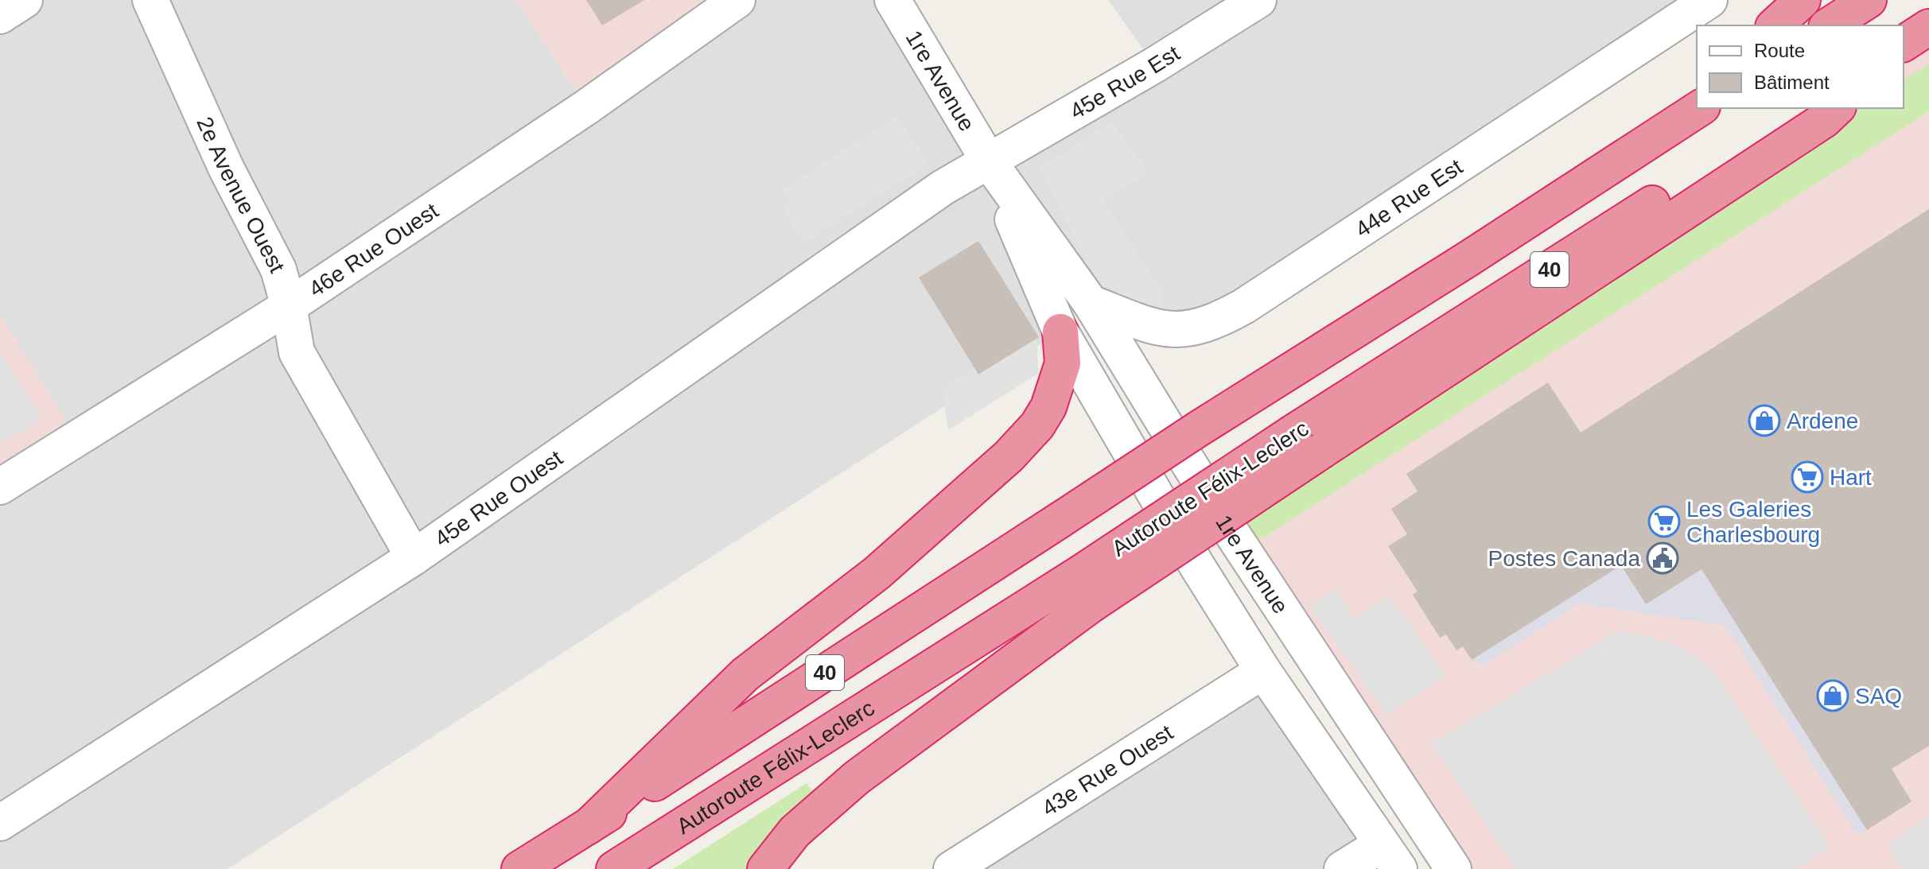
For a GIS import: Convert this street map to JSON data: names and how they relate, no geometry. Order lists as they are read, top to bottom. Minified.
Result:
{"streets":{"highway":["40","Autoroute Félix-Leclerc"],"street":["1re Avenue","45e Rue Est","2e Avenue Ouest","44e Rue Est","46e Rue Ouest","45e Rue Ouest","43e Rue Ouest"]},"crossings":[["1re Avenue","45e Rue Est"],["1re Avenue","44e Rue Est"],["1re Avenue","45e Rue Ouest"],["1re Avenue","43e Rue Ouest"],["45e Rue Est","45e Rue Ouest"],["2e Avenue Ouest","46e Rue Ouest"],["2e Avenue Ouest","45e Rue Ouest"]],"places":{"shop":["Ardene","SAQ"],"supermarket":["Hart","Les Galeries Charlesbourg"],"public building":["Postes Canada"]},"legend":["Route","Bâtiment"]}
